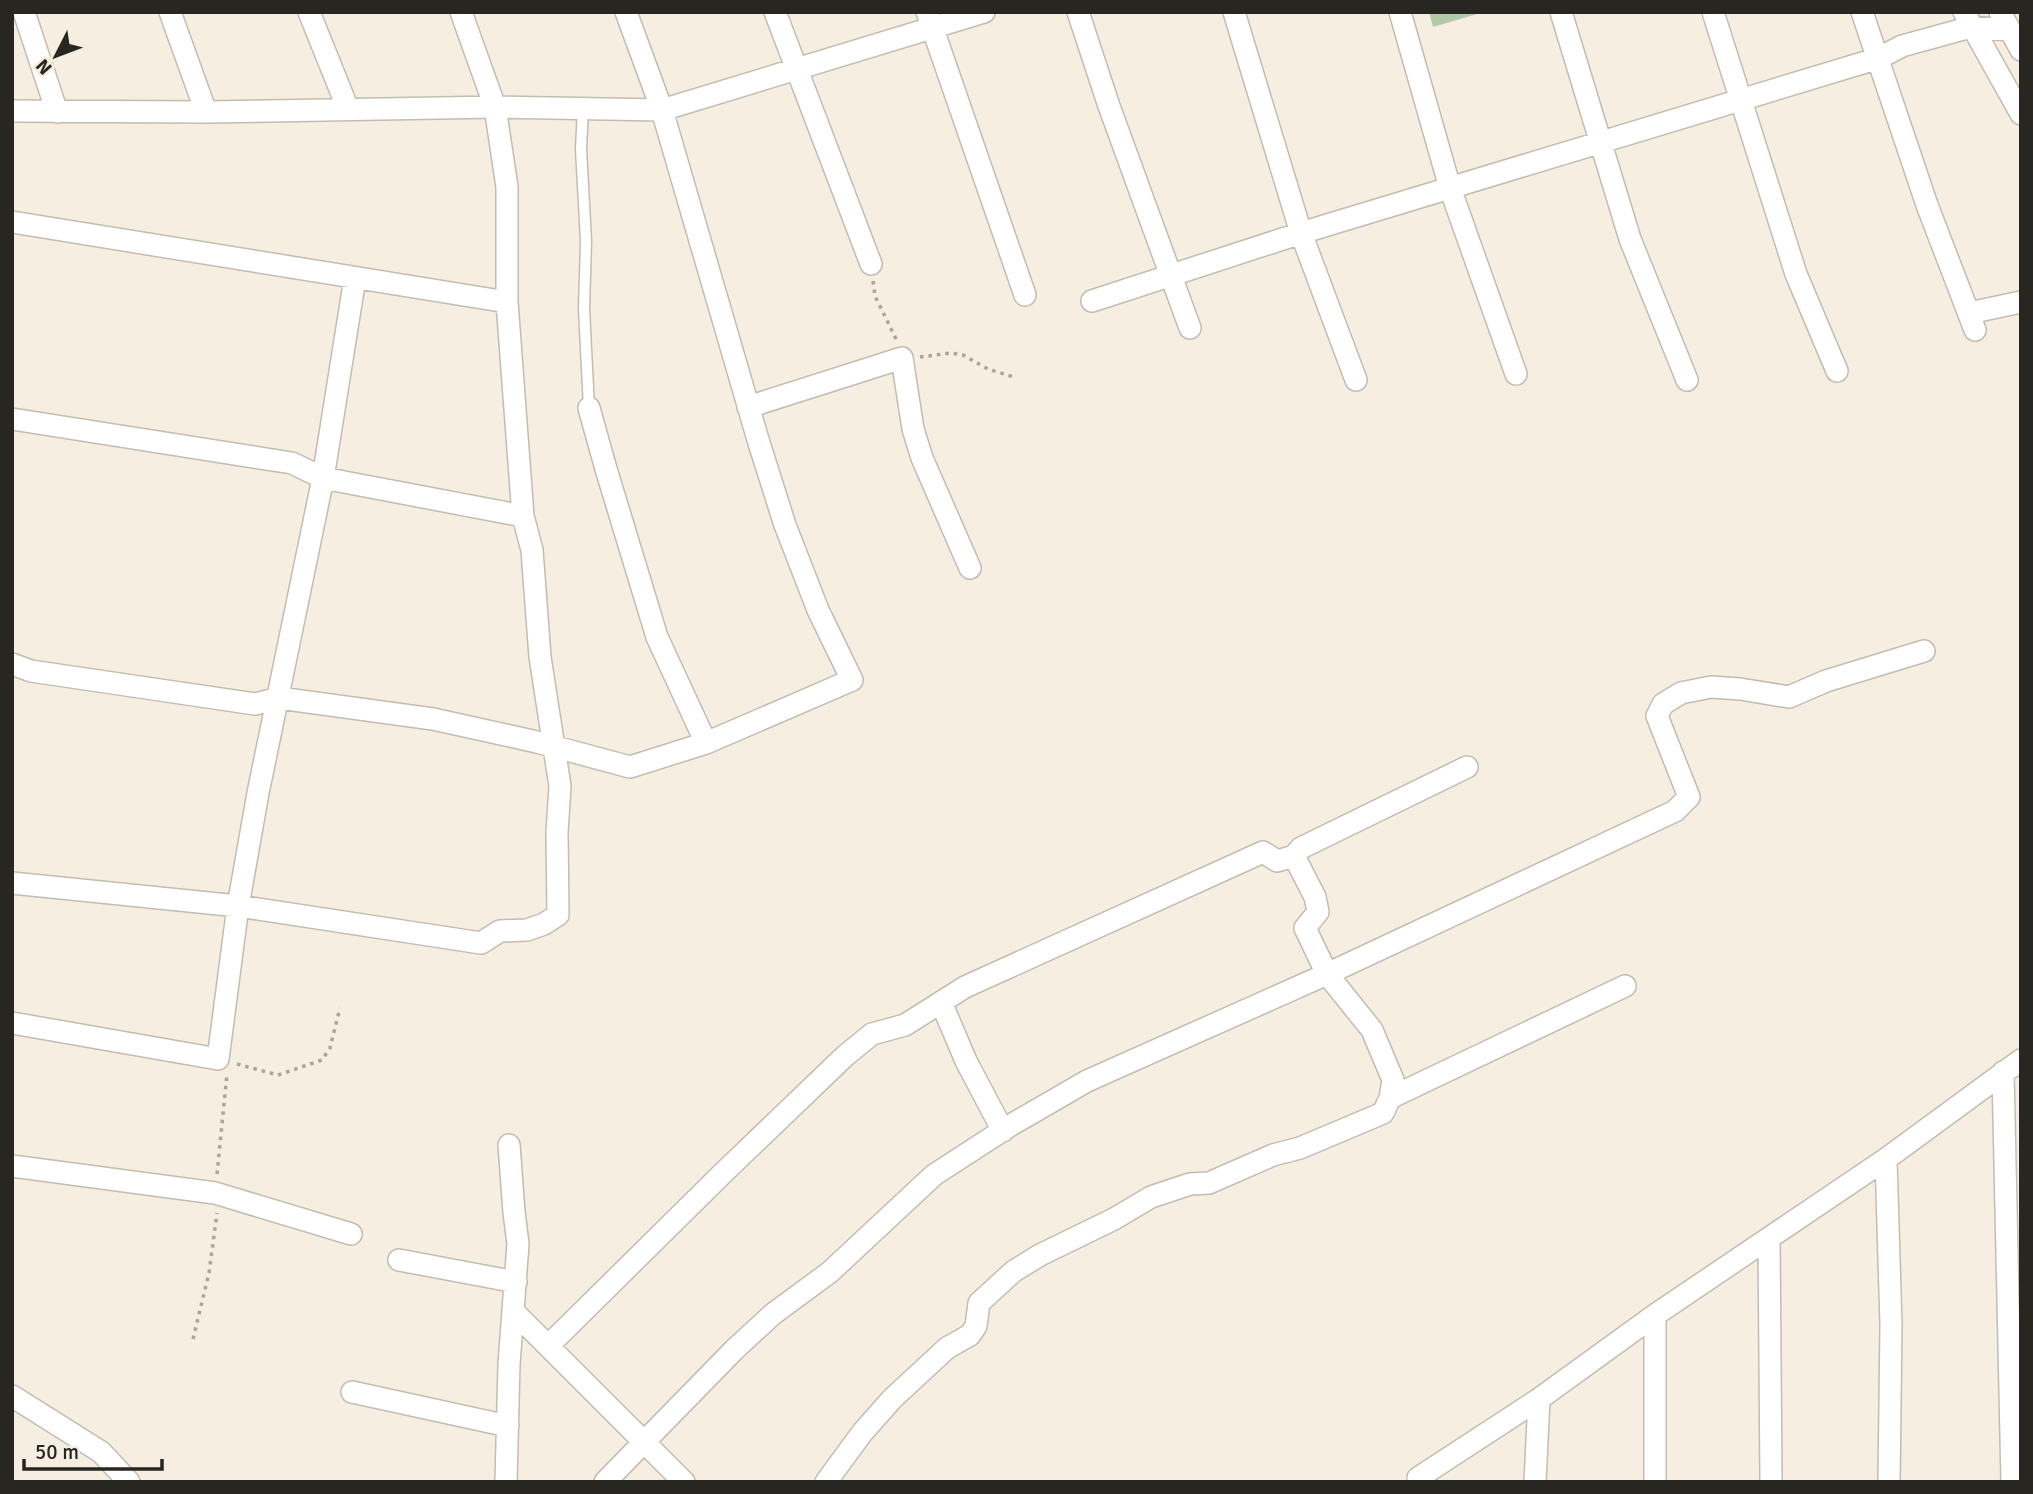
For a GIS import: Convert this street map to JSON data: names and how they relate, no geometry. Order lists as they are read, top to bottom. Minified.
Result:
{"scale_bar":"50 m","north":"bottom left"}
